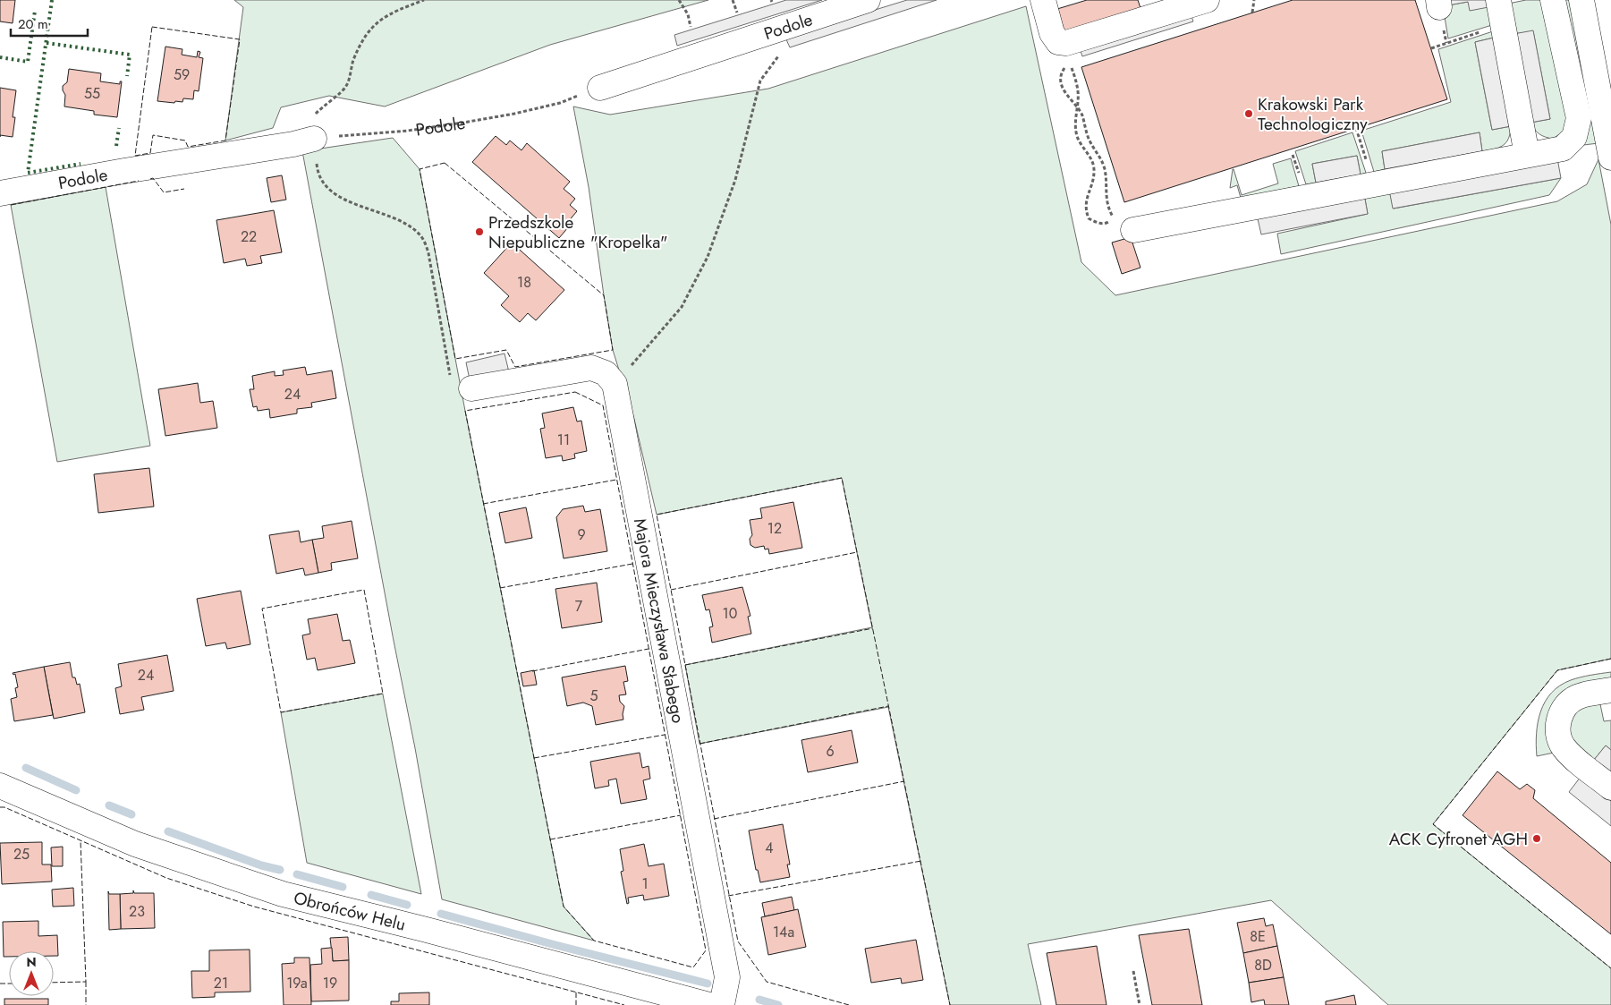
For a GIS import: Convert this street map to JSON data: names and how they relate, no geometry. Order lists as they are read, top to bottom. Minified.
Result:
{"streets":{"street":["Podole","Majora Mieczysława Słabego","Obrońców Helu"]},"places":["Krakowski Park Technologiczny","Przedszkole Niepubliczne \"Kropelka\"","ACK Cyfronet AGH"],"house_numbers":["59","55","22","18","24","11","12","9","7","10","24","5","6","4","25","1","23","14a","8E","8D","21","19a","19"],"scale_bar":"20 m","north":"top"}
